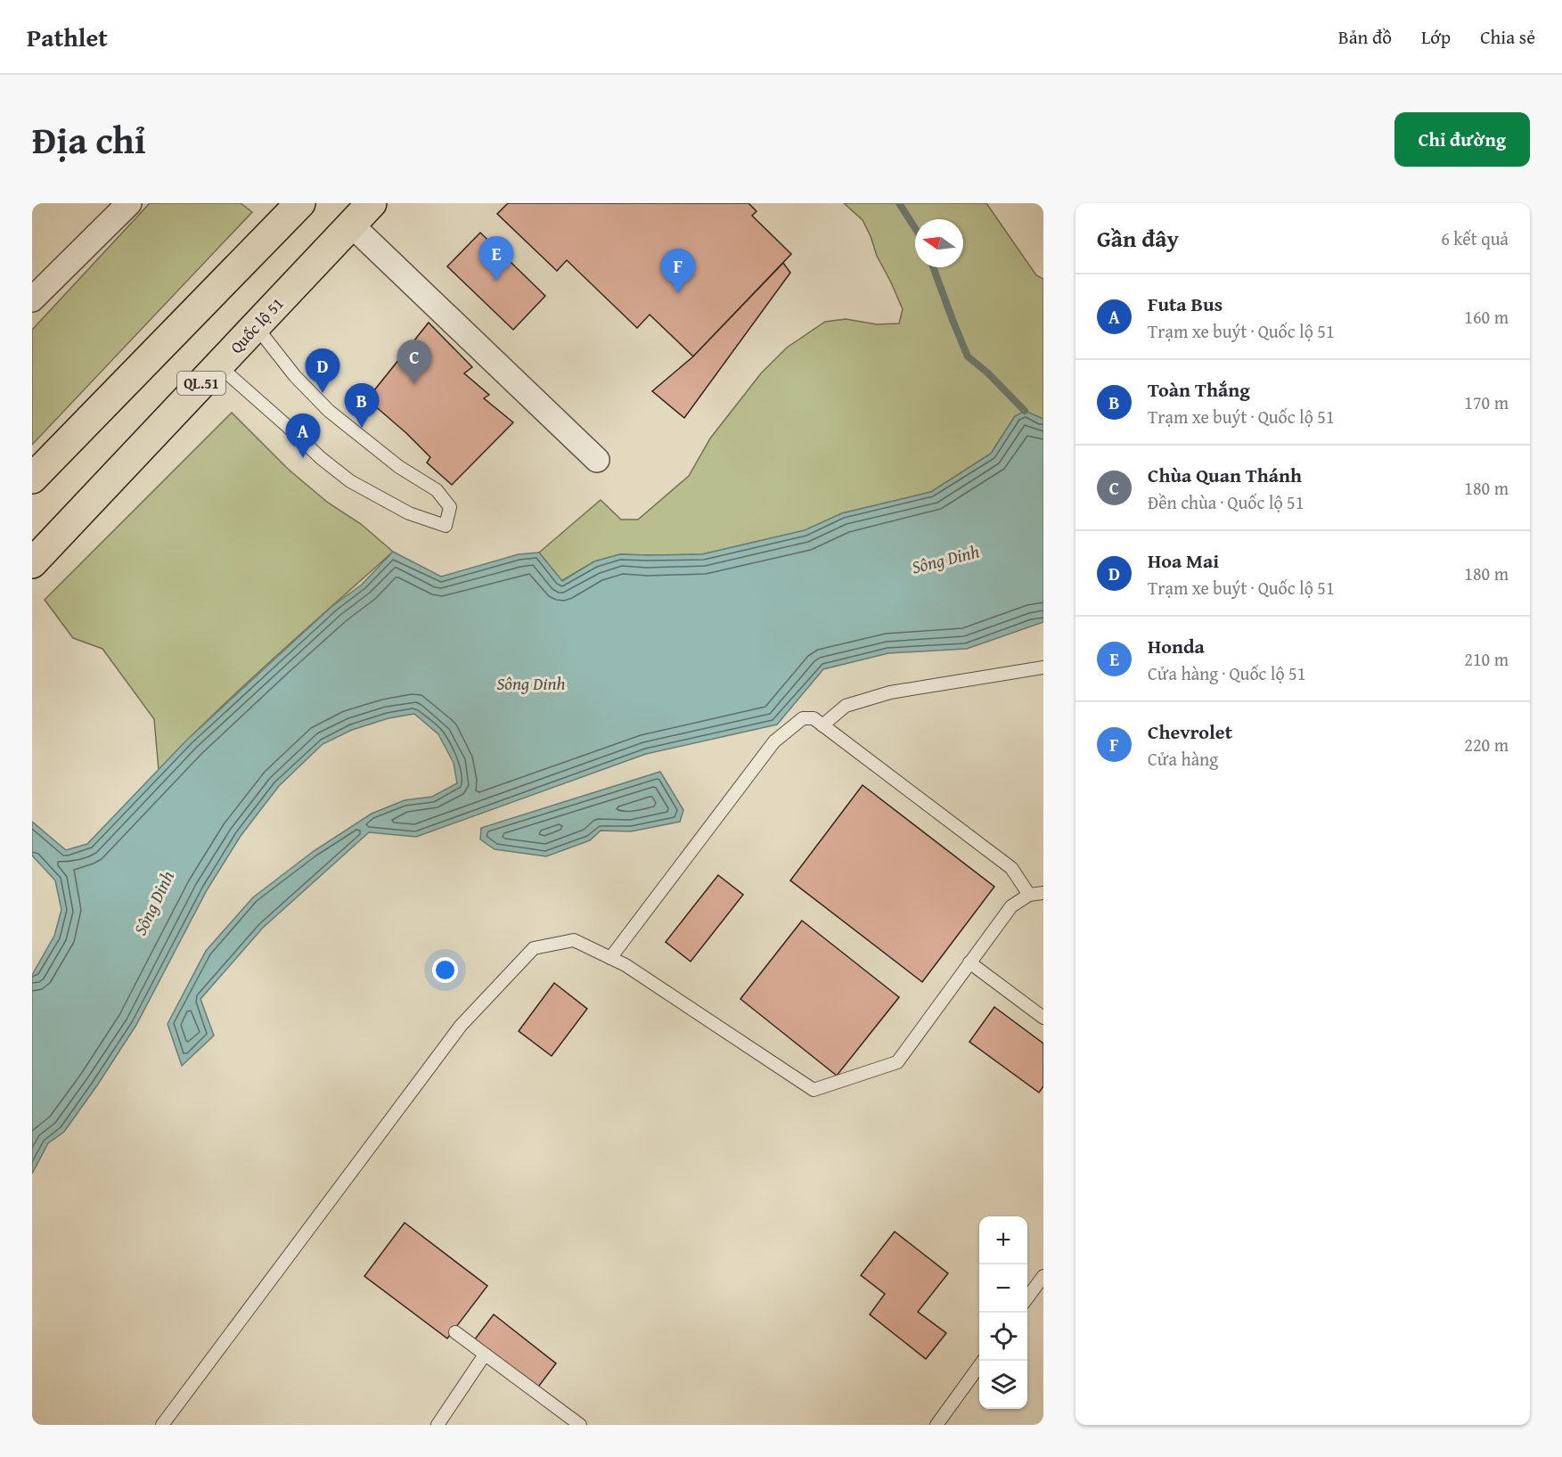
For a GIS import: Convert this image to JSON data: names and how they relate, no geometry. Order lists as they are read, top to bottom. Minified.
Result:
{"streets":{"highway":["Quốc lộ 51","QL.51"]},"water":["Sông Dinh"],"north":"left","page":{"header":"Pathlet","nav":["Bản đồ","Lớp","Chia sẻ"],"title":"Địa chỉ","buttons":"Chỉ đường","heading":["Gần đây","6 kết quả"],"pins":["E","F","C","D","B","A"],"list":[{"mark":"A","name":"Futa Bus","note":"Trạm xe buýt · Quốc lộ 51","value":"160 m"},{"mark":"B","name":"Toàn Thắng","note":"Trạm xe buýt · Quốc lộ 51","value":"170 m"},{"mark":"C","name":"Chùa Quan Thánh","note":"Đền chùa · Quốc lộ 51","value":"180 m"},{"mark":"D","name":"Hoa Mai","note":"Trạm xe buýt · Quốc lộ 51","value":"180 m"},{"mark":"E","name":"Honda","note":"Cửa hàng · Quốc lộ 51","value":"210 m"},{"mark":"F","name":"Chevrolet","note":"Cửa hàng","value":"220 m"}],"map_buttons":["+","−"]}}
